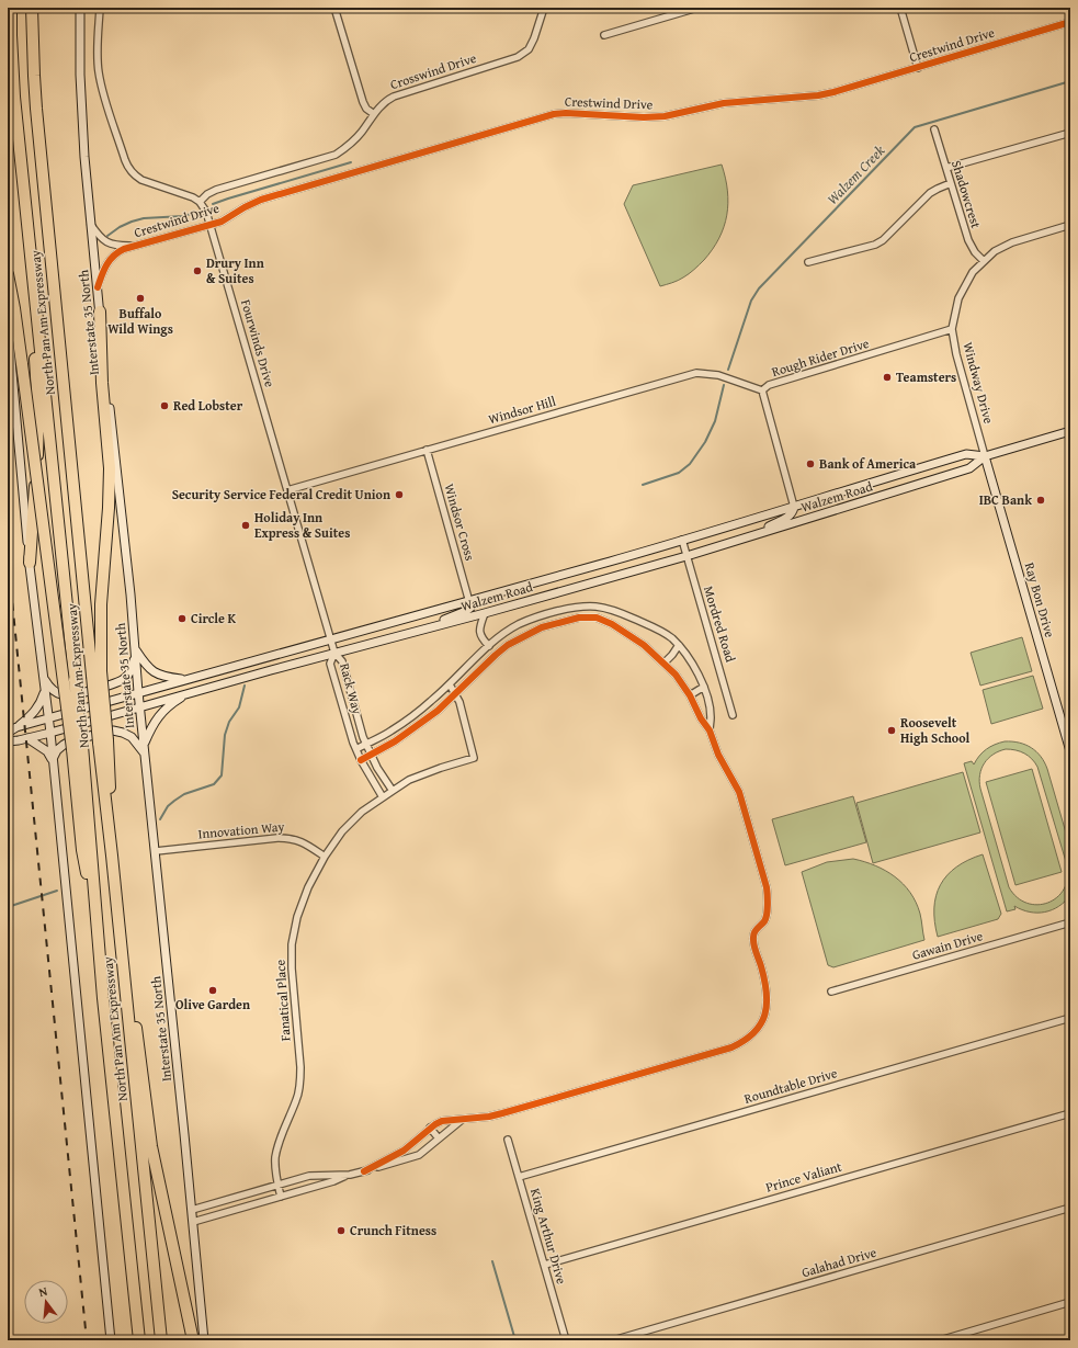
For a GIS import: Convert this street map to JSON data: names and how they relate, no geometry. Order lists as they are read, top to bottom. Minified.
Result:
{"streets":{"highway":["North Pan Am Expressway"],"main road":["Interstate 35 North","Walzem Road","Ray Bon Drive"],"street":["Crestwind Drive","Crosswind Drive","Shadowcrest","Fourwinds Drive","Rough Rider Drive","Windway Drive","Windsor Hill","Windsor Cross","Mordred Road","Rack Way","Innovation Way","Gawain Drive","Fanatical Place","Roundtable Drive","Prince Valiant","King Arthur Drive","Galahad Drive"]},"crossings":[["Crestwind Drive","Interstate 35 North"],["Crestwind Drive","Fourwinds Drive"],["Crosswind Drive","Fourwinds Drive"],["Shadowcrest","Windway Drive"],["Interstate 35 North","Walzem Road"],["Interstate 35 North","Innovation Way"],["Fourwinds Drive","Windsor Hill"],["Fourwinds Drive","Walzem Road"],["Fourwinds Drive","Rack Way"],["Rough Rider Drive","Windway Drive"],["Rough Rider Drive","Windsor Hill"],["Rough Rider Drive","Walzem Road"],["Windway Drive","Walzem Road"],["Windway Drive","Ray Bon Drive"],["Windsor Hill","Windsor Cross"],["Walzem Road","Windsor Cross"],["Walzem Road","Ray Bon Drive"],["Walzem Road","Mordred Road"],["Walzem Road","Rack Way"],["Rack Way","Fanatical Place"],["Innovation Way","Fanatical Place"],["Roundtable Drive","King Arthur Drive"],["Prince Valiant","King Arthur Drive"]],"water":["Walzem Creek"],"places":["Drury Inn & Suites","Buffalo Wild Wings","Teamsters","Red Lobster","Bank of America","Security Service Federal Credit Union","IBC Bank","Holiday Inn Express & Suites","Circle K","Roosevelt High School","Olive Garden","Crunch Fitness"],"north":"top"}
